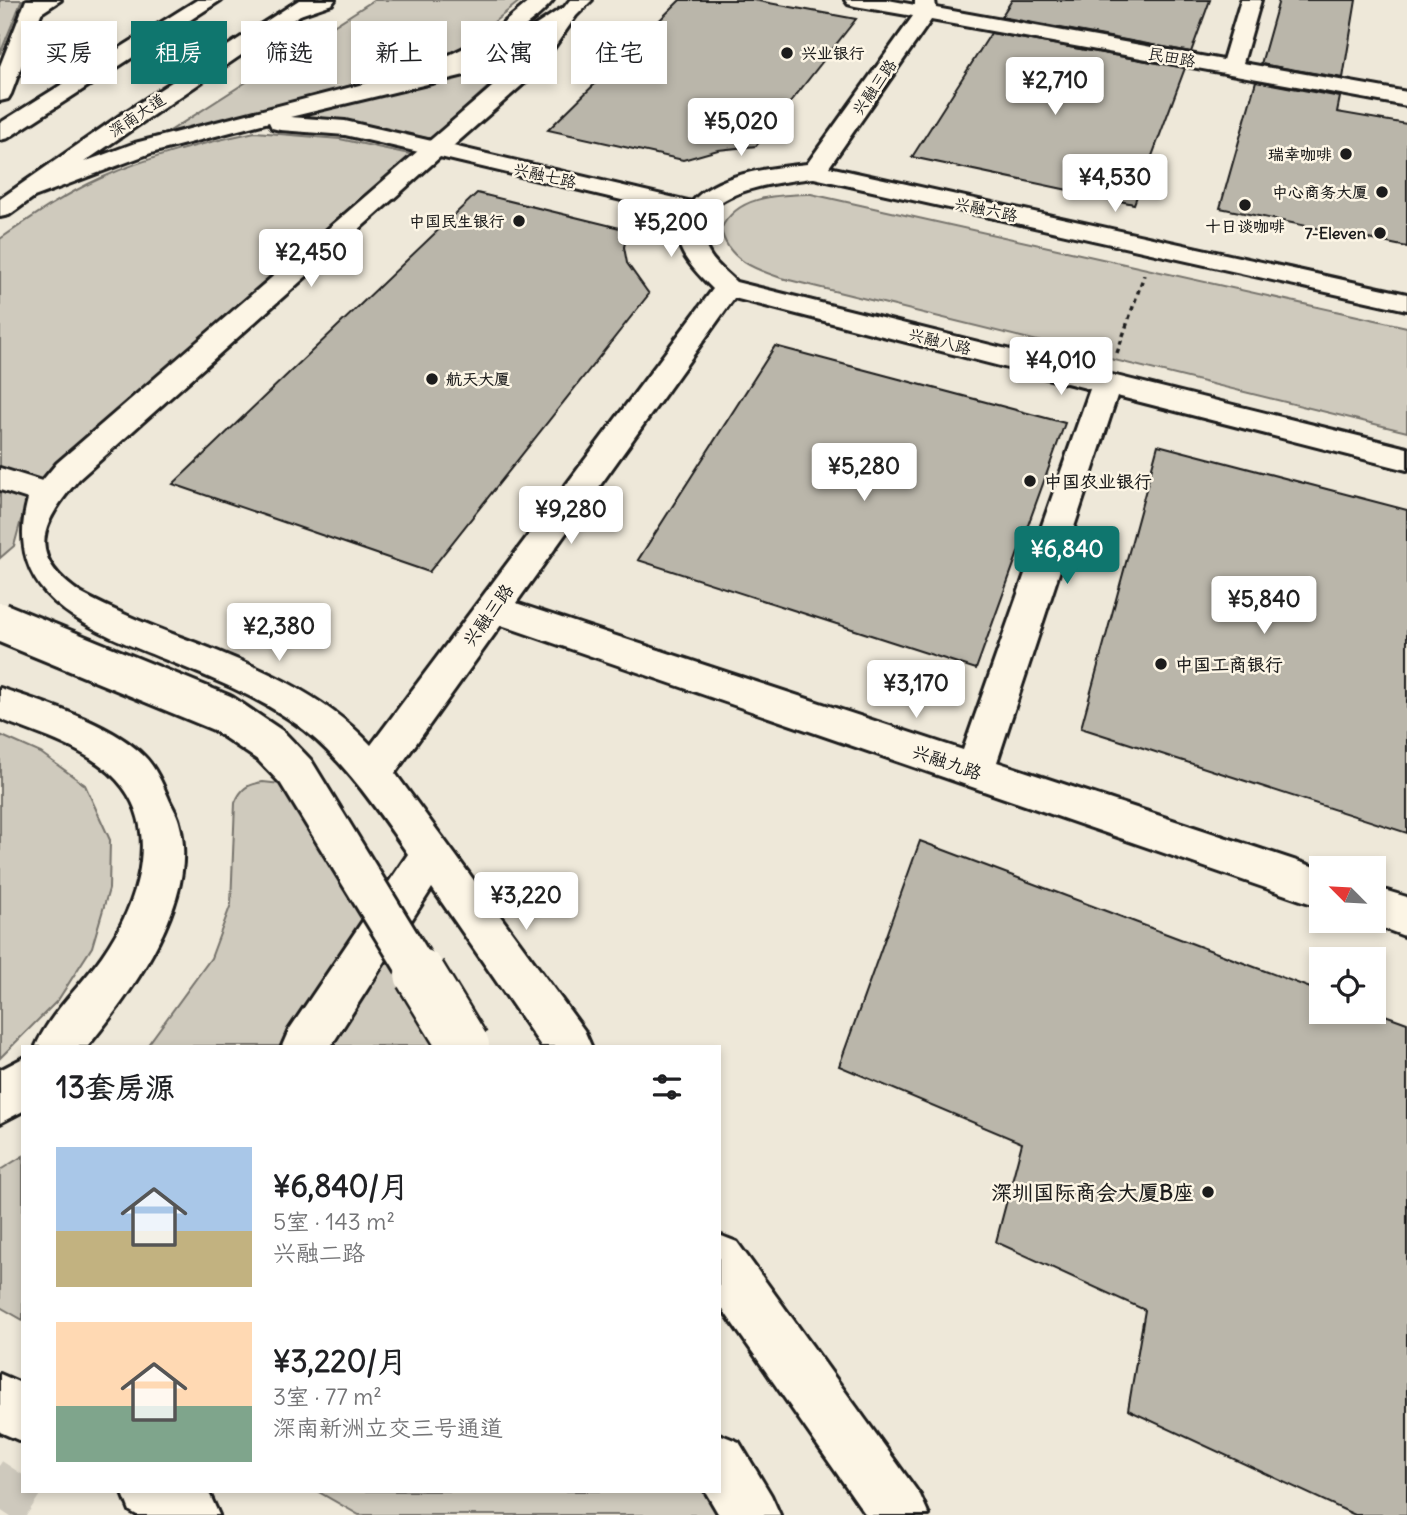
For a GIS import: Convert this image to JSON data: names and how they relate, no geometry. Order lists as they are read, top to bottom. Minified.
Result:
{"streets":{"street":["民田路","兴融三路","深南大道","兴融七路","兴融六路","兴融八路","兴融九路"]},"crossings":[["民田路","兴融三路"],["兴融三路","兴融六路"],["兴融三路","兴融八路"],["兴融三路","兴融九路"],["兴融七路","兴融六路"]],"places":["兴业银行","瑞幸咖啡","中心商务大厦","十日谈咖啡","中国民生银行","7-Eleven","航天大厦","中国农业银行","中国工商银行","深圳国际商会大厦B座"],"north":"top left","page":{"chip":["买房","租房","筛选","新上","公寓","住宅"],"price":["¥2,710","¥5,020","¥4,530","¥5,200","¥2,450","¥4,010","¥5,280","¥9,280","¥6,840","¥5,840","¥2,380","¥3,170","¥3,220"],"heading":"13套房源","list":[{"name":"¥6,840/月","note":"5室 · 143 m² · 兴融二路"},{"name":"¥3,220/月","note":"3室 · 77 m² · 深南新洲立交三号通道"}]}}
